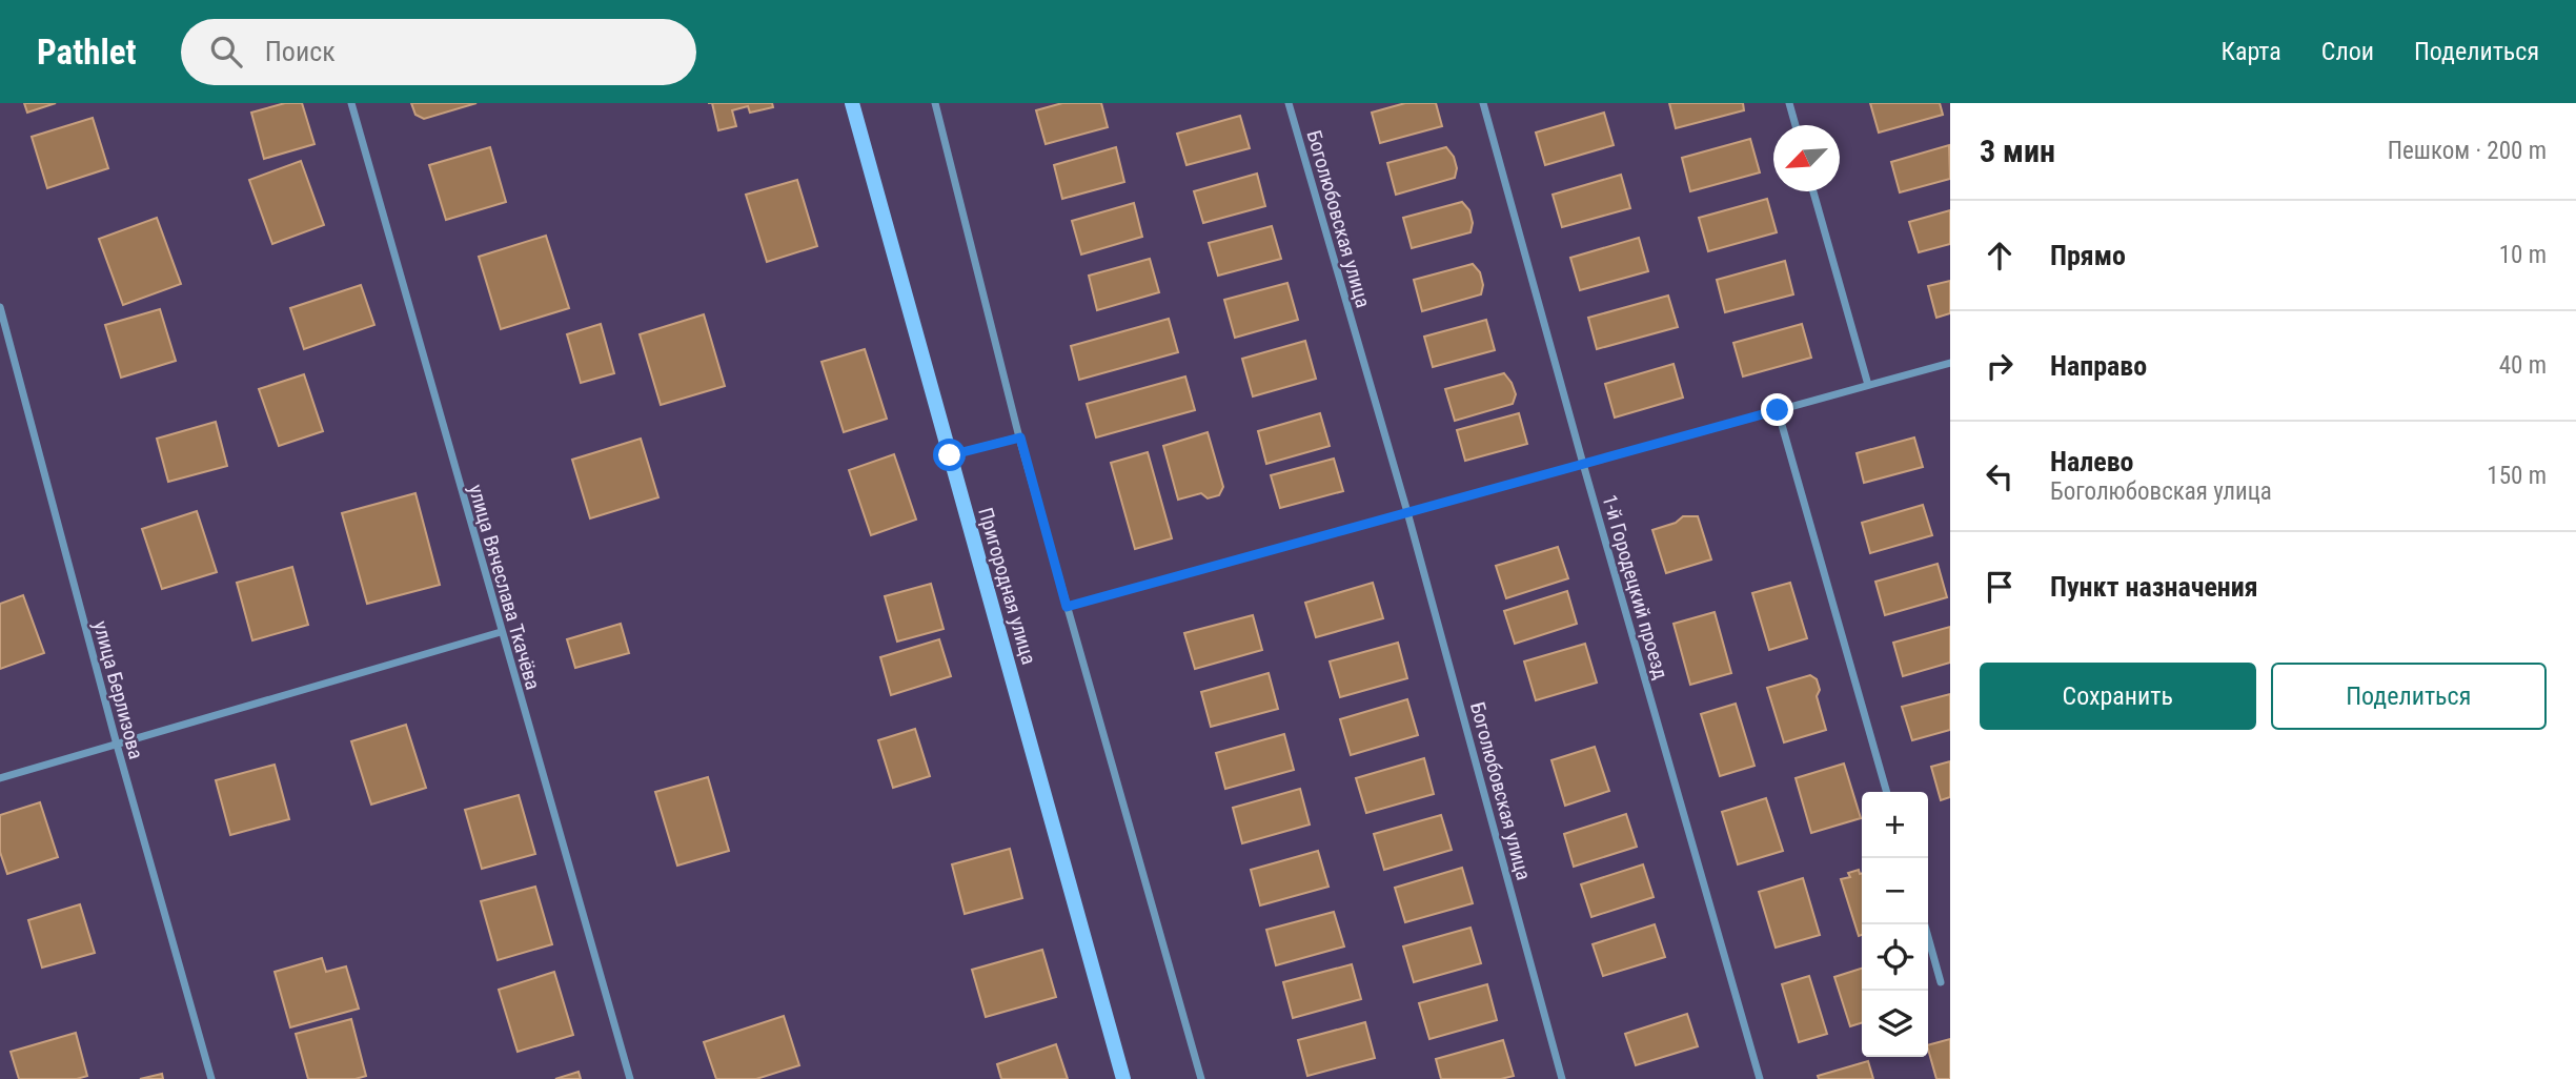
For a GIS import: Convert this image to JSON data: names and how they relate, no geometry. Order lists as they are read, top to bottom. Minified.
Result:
{"streets":{"street":["Боголюбовская улица","Пригородная улица","улица Вячеслава Ткачёва","1-й Городецкий проезд","улица Берлизова"]},"north":"bottom left","page":{"header":"Pathlet","search":"Поиск","nav":["Карта","Слои","Поделиться"],"heading":["3 мин","Пешком · 200 m"],"list":[["Прямо","10 m"],["Направо","40 m"],["Налево","Боголюбовская улица","150 m"],"Пункт назначения"],"buttons":["Сохранить","Поделиться"],"map_buttons":["+","−"]}}
